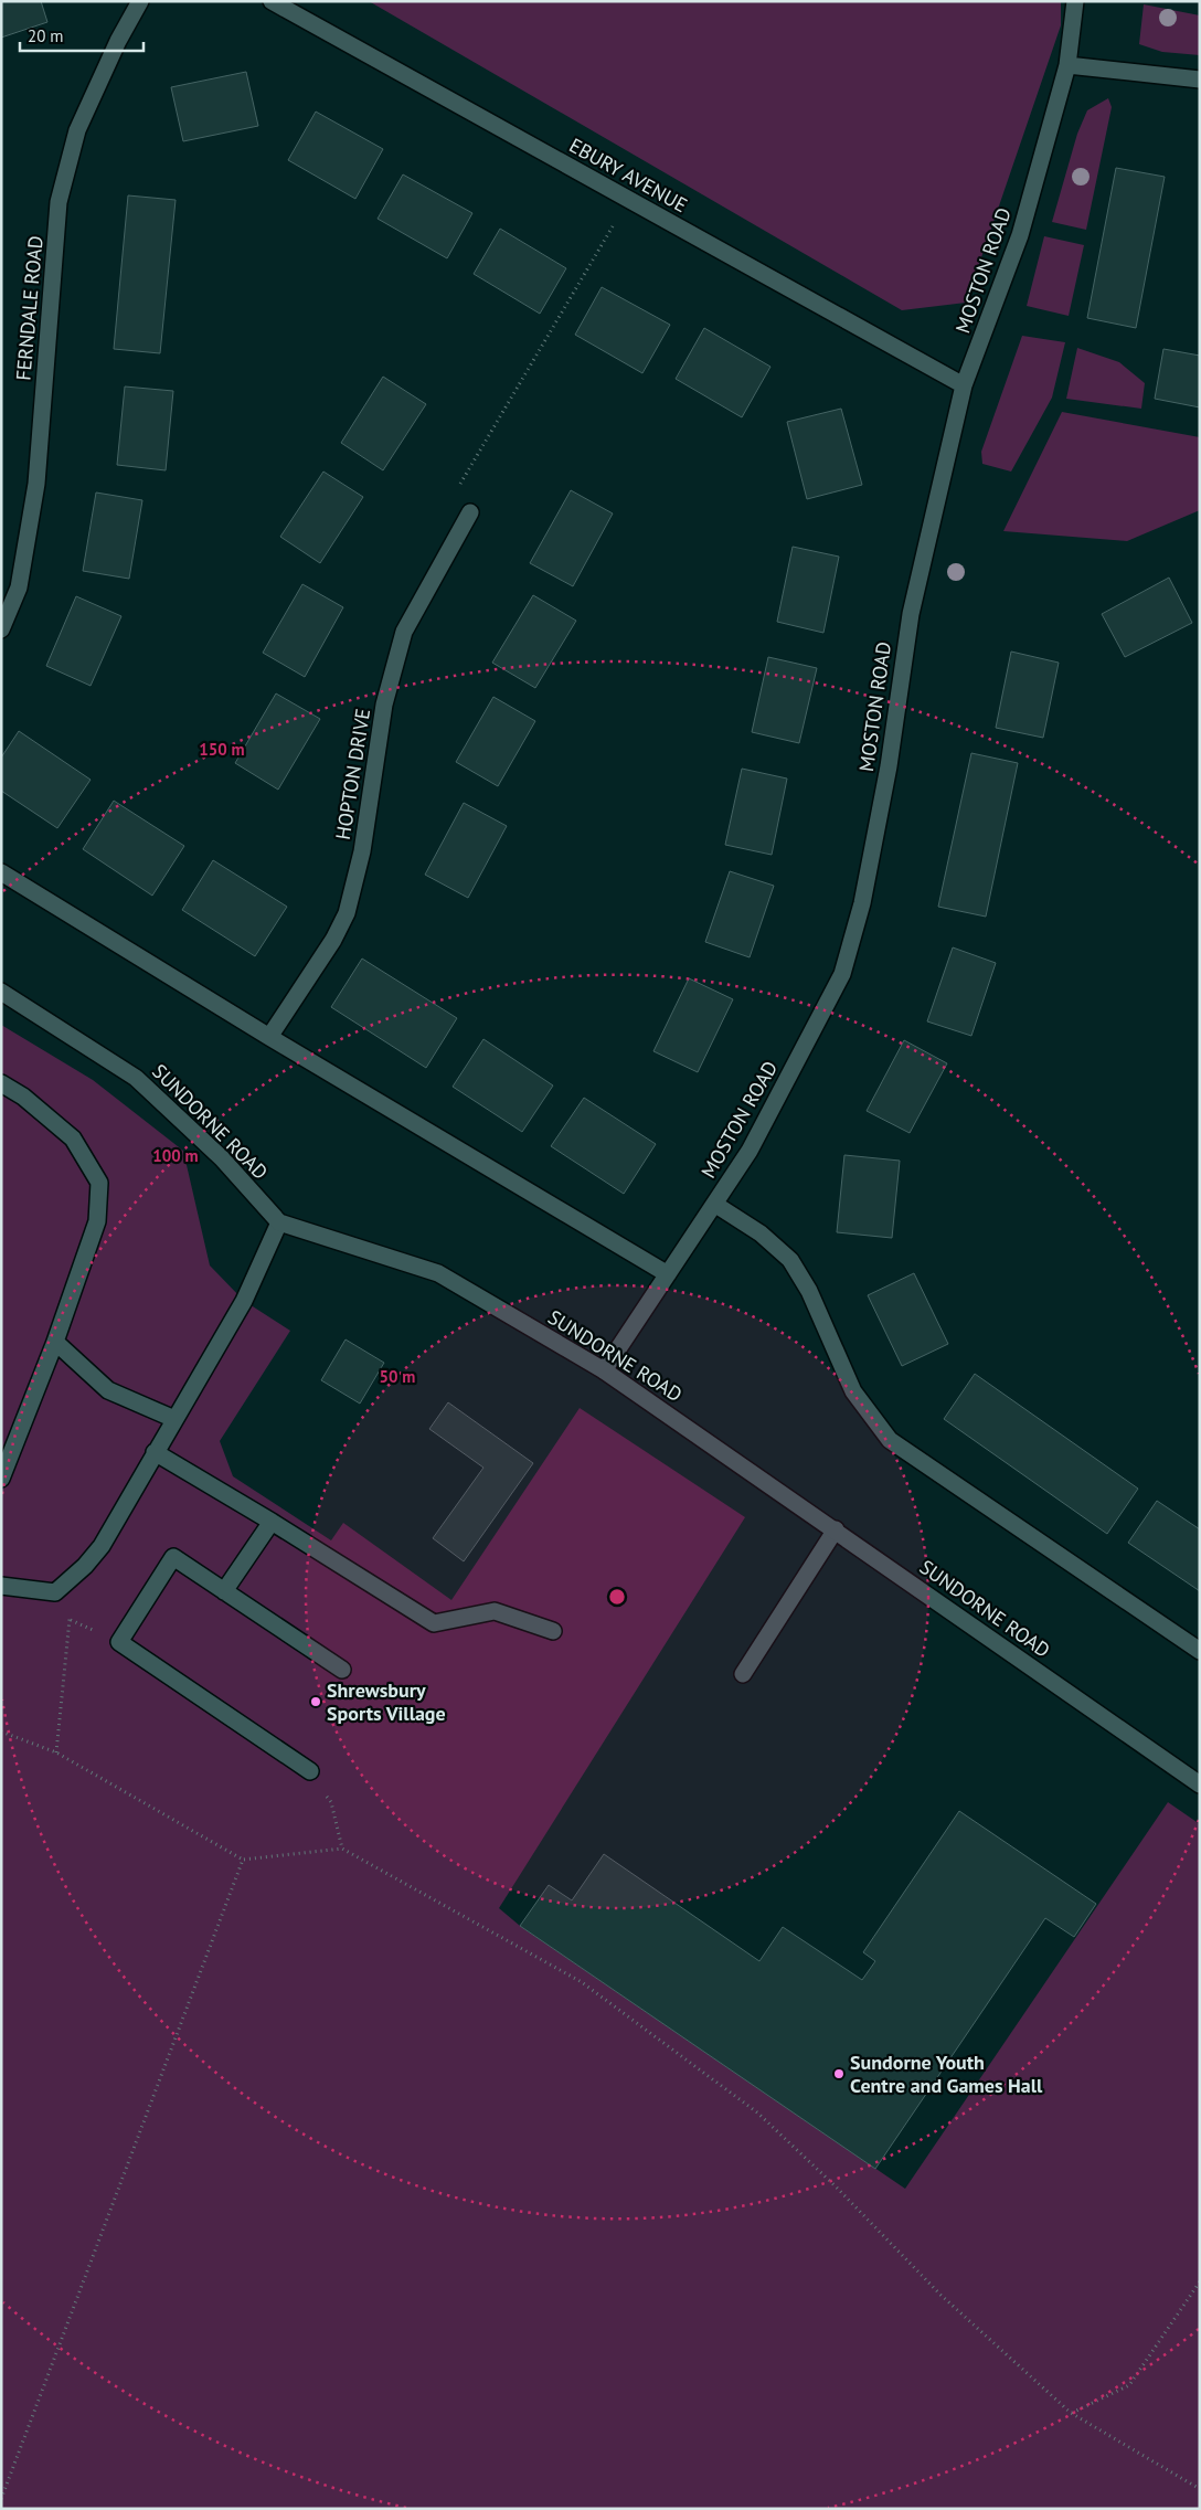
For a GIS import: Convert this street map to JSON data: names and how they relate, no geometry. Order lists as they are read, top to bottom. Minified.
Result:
{"streets":{"street":["EBURY AVENUE","MOSTON ROAD","FERNDALE ROAD","HOPTON DRIVE","SUNDORNE ROAD"]},"crossings":[["EBURY AVENUE","MOSTON ROAD"],["MOSTON ROAD","SUNDORNE ROAD"]],"places":["Shrewsbury Sports Village","Sundorne Youth Centre and Games Hall"],"scale_bar":"20 m","rings":["150 m","100 m","50 m"]}
